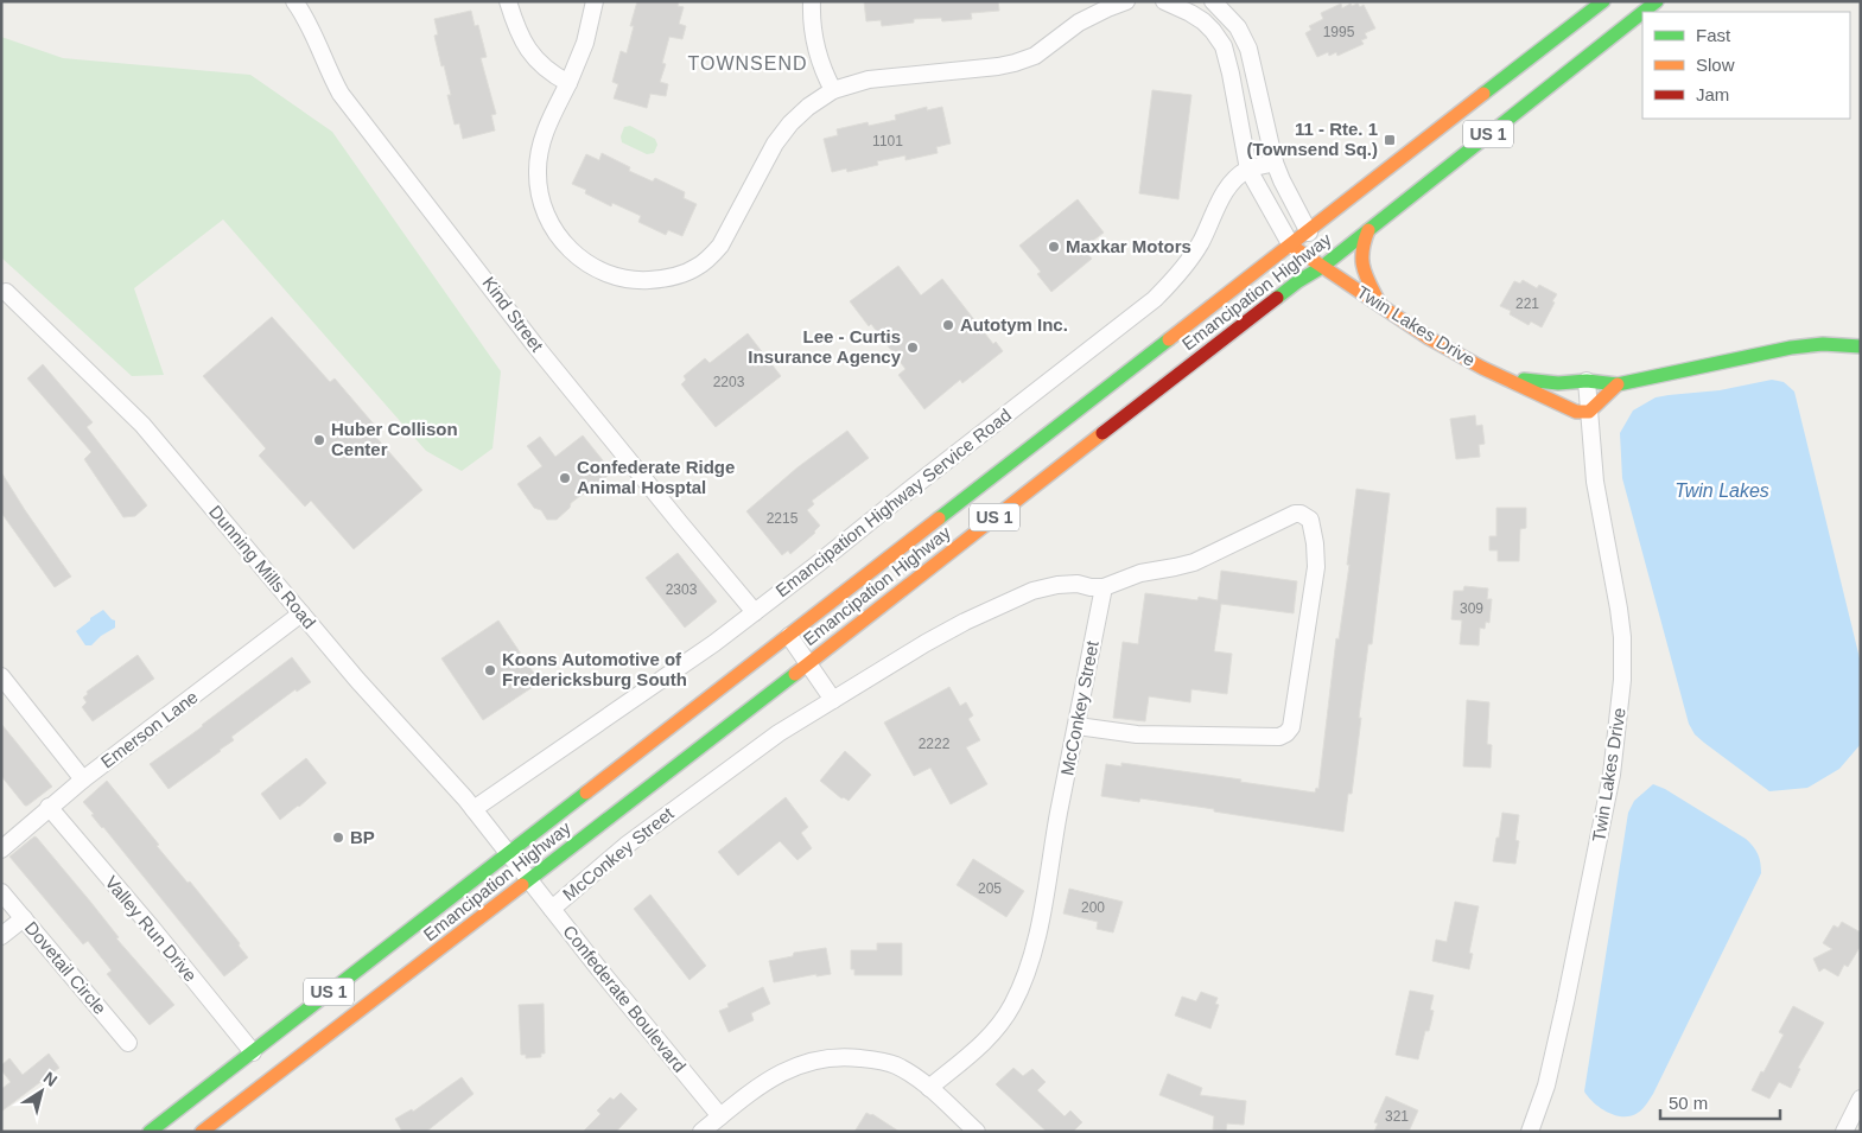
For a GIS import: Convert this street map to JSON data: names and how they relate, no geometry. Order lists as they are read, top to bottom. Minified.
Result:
{"streets":{"main road":["US 1","Emancipation Highway","Twin Lakes Drive"],"street":["Kind Street","Emancipation Highway Service Road","Dunning Mills Road","McConkey Street","Emerson Lane","Valley Run Drive","Dovetail Circle","Confederate Boulevard"]},"crossings":[["Emancipation Highway","Twin Lakes Drive"],["Emancipation Highway","Dunning Mills Road"],["Emancipation Highway","Valley Run Drive"],["Emancipation Highway","Confederate Boulevard"],["Kind Street","Emancipation Highway Service Road"],["Emancipation Highway Service Road","Dunning Mills Road"],["Dunning Mills Road","Emerson Lane"],["Dunning Mills Road","Confederate Boulevard"],["McConkey Street","Confederate Boulevard"],["Emerson Lane","Valley Run Drive"]],"districts":["TOWNSEND"],"water":["Twin Lakes"],"places":{"transit":["11 - Rte. 1 (Townsend Sq.)"],"other":["Maxkar Motors","Autotym Inc.","Lee - Curtis Insurance Agency","Huber Collison Center","Confederate Ridge Animal Hosptal","Koons Automotive of Fredericksburg South","BP"]},"house_numbers":["1995","1101","221","2203","2215","2303","309","2222","205","200","321"],"legend":["Fast","Slow","Jam"],"scale_bar":"50 m","north":"top right"}
